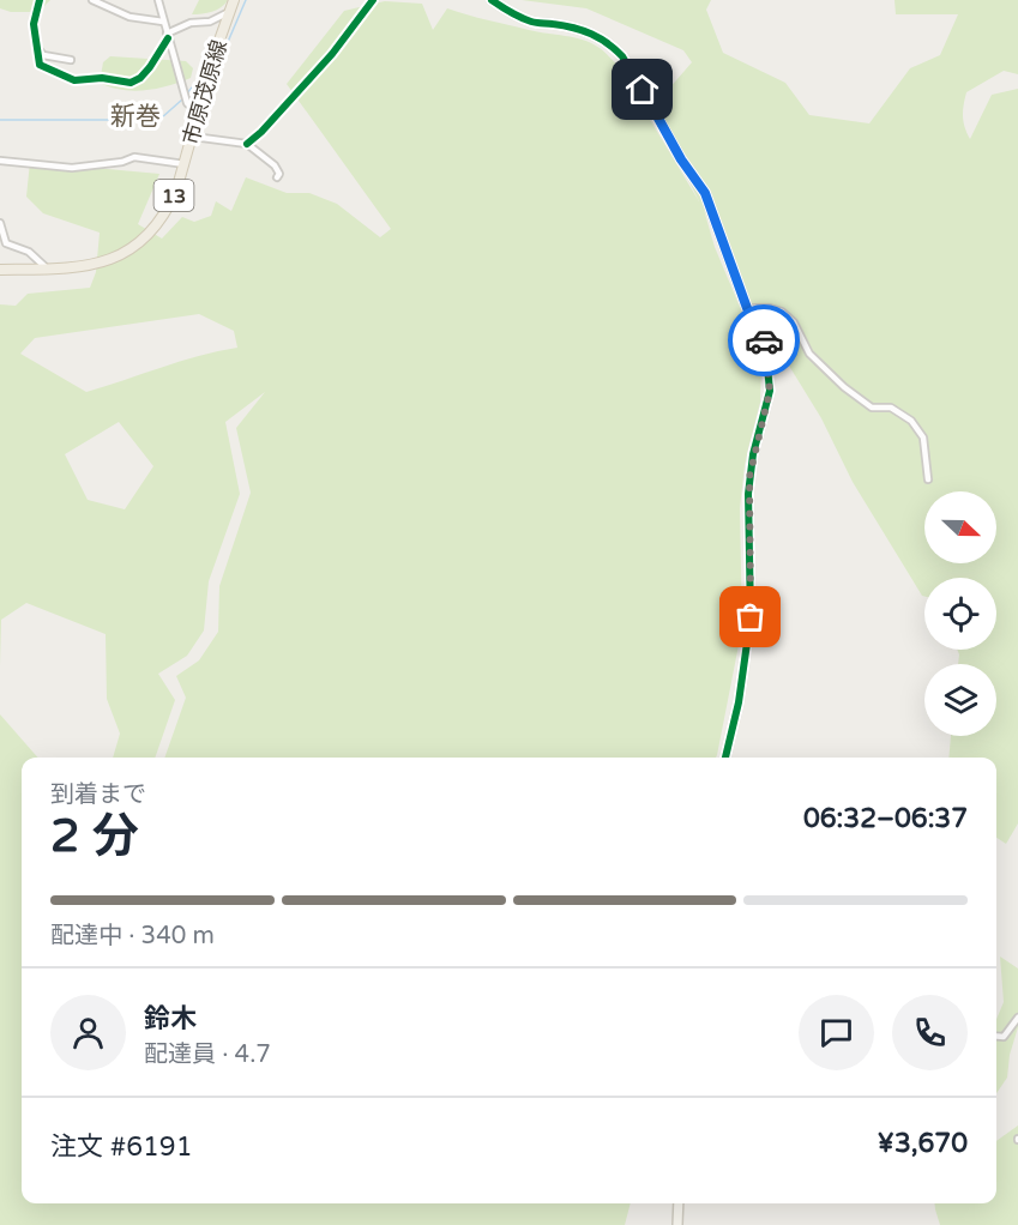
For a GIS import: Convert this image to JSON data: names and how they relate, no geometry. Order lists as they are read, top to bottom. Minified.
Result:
{"streets":{"main road":["市原茂原線","13"]},"districts":["新巻"],"north":"right","page":{"heading":["2 分","到着まで","06:32–06:37"],"panel":["鈴木","配達員 · 4.7","注文 #6191","¥3,670"],"bar":"配達中 · 340 m"}}
